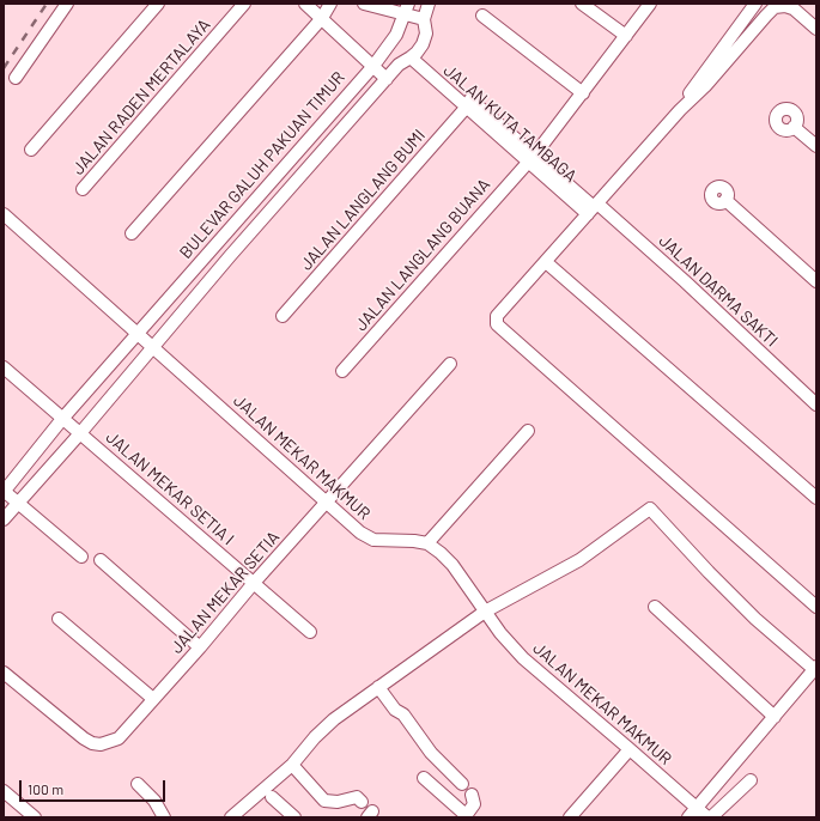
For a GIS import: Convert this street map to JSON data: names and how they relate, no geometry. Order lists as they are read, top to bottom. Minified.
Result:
{"streets":{"street":["JALAN RADEN MERTALAYA","JALAN KUTA TAMBAGA","BULEVAR GALUH PAKUAN TIMUR","JALAN LANGLANG BUMI","JALAN LANGLANG BUANA","JALAN DARMA SAKTI","JALAN MEKAR MAKMUR","JALAN MEKAR SETIA I","JALAN MEKAR SETIA"]},"crossings":[["JALAN KUTA TAMBAGA","JALAN LANGLANG BUMI"],["JALAN KUTA TAMBAGA","JALAN LANGLANG BUANA"],["JALAN KUTA TAMBAGA","JALAN DARMA SAKTI"],["BULEVAR GALUH PAKUAN TIMUR","JALAN MEKAR MAKMUR"],["BULEVAR GALUH PAKUAN TIMUR","JALAN MEKAR SETIA I"],["JALAN MEKAR MAKMUR","JALAN MEKAR SETIA"],["JALAN MEKAR SETIA I","JALAN MEKAR SETIA"]],"scale_bar":"100 m"}
